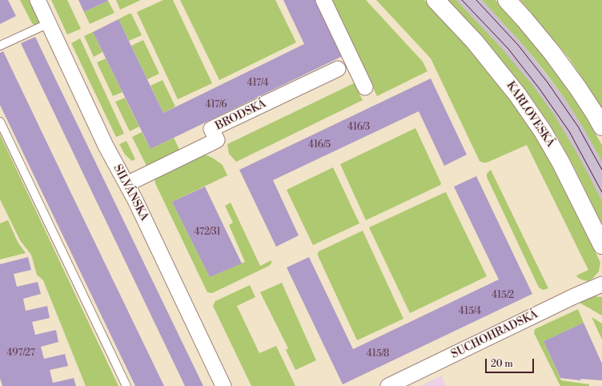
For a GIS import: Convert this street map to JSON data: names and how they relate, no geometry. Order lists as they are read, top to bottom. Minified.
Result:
{"streets":{"main road":["KARLOVESKÁ"],"street":["BRODSKÁ","SILVÁNSKA","SUCHOHRADSKÁ"]},"crossings":[["BRODSKÁ","SILVÁNSKA"]],"house_numbers":["417/4","417/6","416/3","416/5","472/31","415/2","415/4","497/27","415/8"],"scale_bar":"20 m"}
